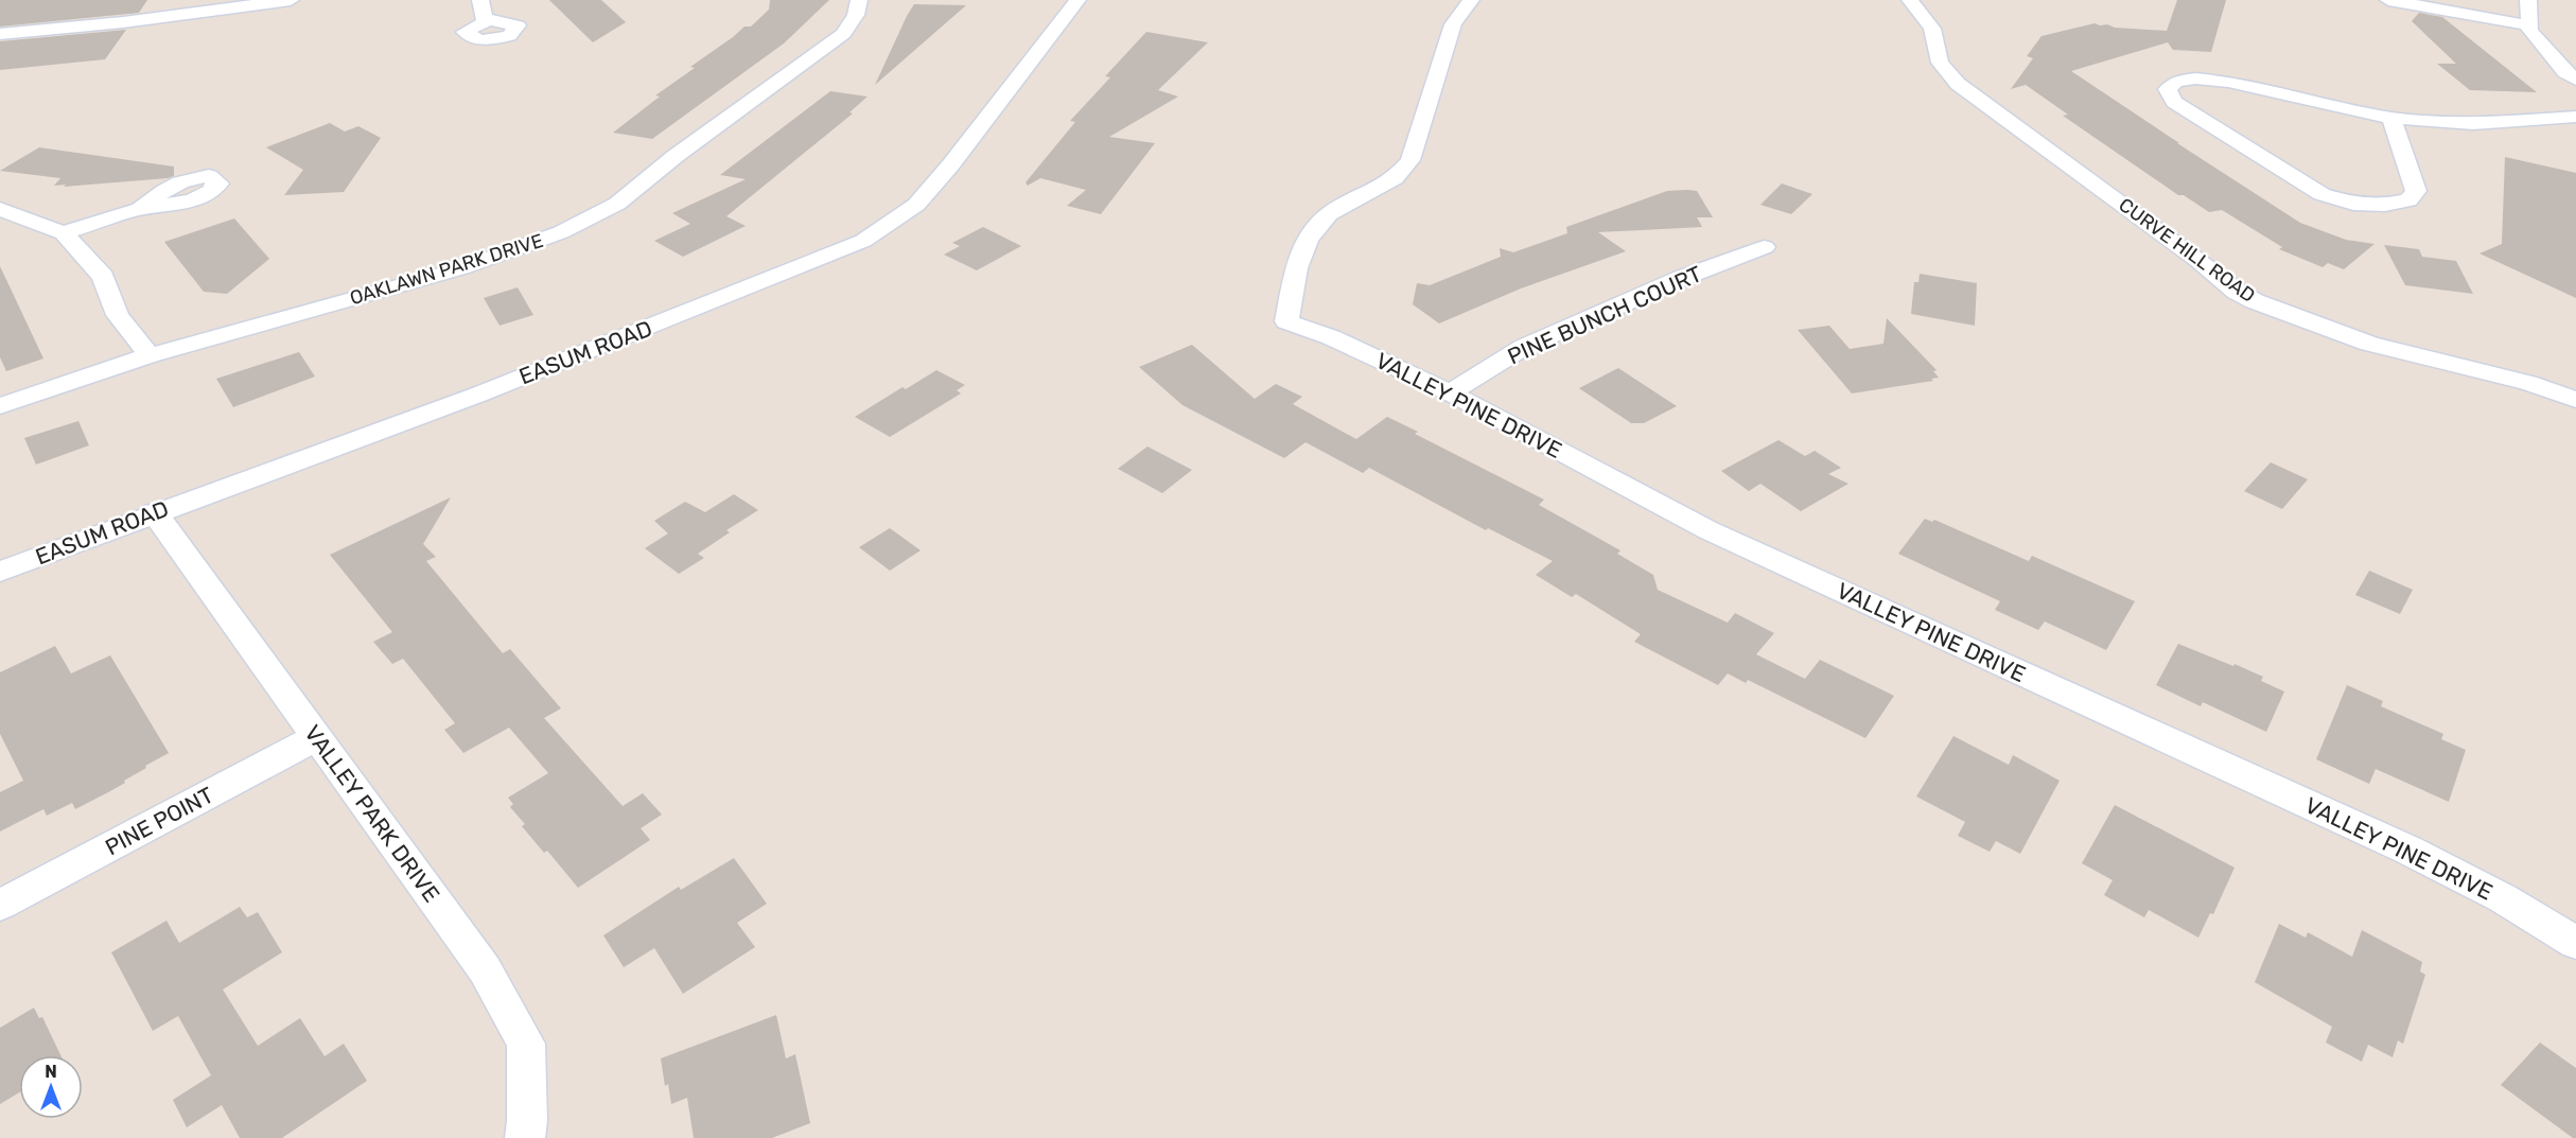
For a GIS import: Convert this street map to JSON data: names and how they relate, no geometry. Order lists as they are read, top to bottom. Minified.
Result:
{"streets":{"street":["CURVE HILL ROAD","OAKLAWN PARK DRIVE","PINE BUNCH COURT","EASUM ROAD","VALLEY PINE DRIVE","VALLEY PARK DRIVE","PINE POINT"]},"crossings":[["PINE BUNCH COURT","VALLEY PINE DRIVE"],["EASUM ROAD","VALLEY PARK DRIVE"],["VALLEY PARK DRIVE","PINE POINT"]],"north":"top"}
